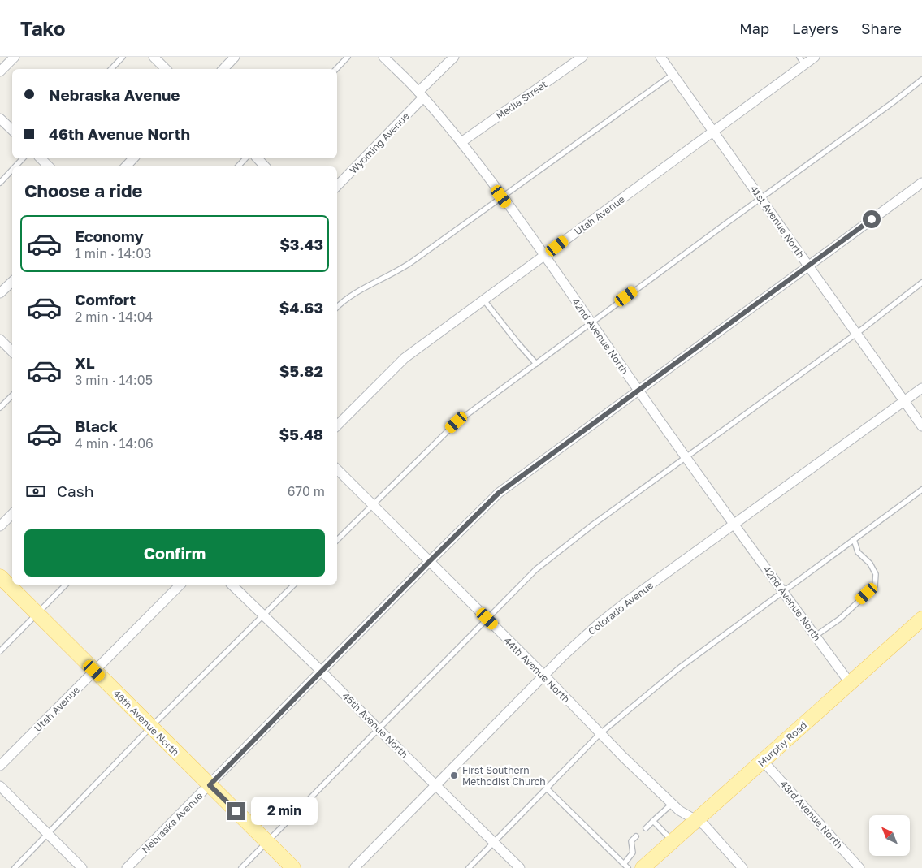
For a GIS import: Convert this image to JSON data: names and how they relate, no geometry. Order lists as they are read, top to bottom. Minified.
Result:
{"streets":{"main road":["46th Avenue North","Murphy Road"],"street":["Media Street","Wyoming Avenue","Utah Avenue","41st Avenue North","42nd Avenue North","Colorado Avenue","44th Avenue North","45th Avenue North","43rd Avenue North","Nebraska Avenue"]},"crossings":[["Media Street","42nd Avenue North"],["Wyoming Avenue","42nd Avenue North"],["Utah Avenue","41st Avenue North"],["Utah Avenue","42nd Avenue North"],["Utah Avenue","46th Avenue North"],["41st Avenue North","Colorado Avenue"],["41st Avenue North","Nebraska Avenue"],["42nd Avenue North","Colorado Avenue"],["42nd Avenue North","Murphy Road"],["42nd Avenue North","Nebraska Avenue"],["Colorado Avenue","44th Avenue North"],["Colorado Avenue","45th Avenue North"],["44th Avenue North","Murphy Road"],["44th Avenue North","Nebraska Avenue"],["46th Avenue North","Nebraska Avenue"],["45th Avenue North","Nebraska Avenue"],["Murphy Road","43rd Avenue North"]],"places":["First Southern Methodist Church"],"north":"top left","page":{"header":"Tako","nav":["Map","Layers","Share"],"banner":["Nebraska Avenue","46th Avenue North"],"heading":"Choose a ride","list":[{"name":"Economy","note":"1 min · 14:03","value":"$3.43"},{"name":"Comfort","note":"2 min · 14:04","value":"$4.63"},{"name":"XL","note":"3 min · 14:05","value":"$5.82"},{"name":"Black","note":"4 min · 14:06","value":"$5.48"}],"pay":["Cash","670 m"],"buttons":"Confirm","bubble":"2 min"}}
